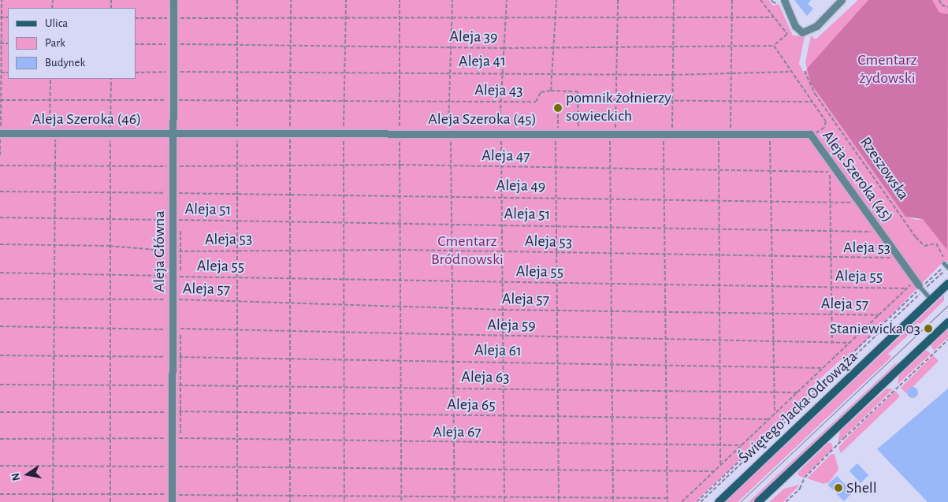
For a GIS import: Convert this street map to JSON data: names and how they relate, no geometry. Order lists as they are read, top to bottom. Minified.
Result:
{"streets":{"main road":["Świętego Jacka Odrowąża"],"street":["Aleja Szeroka (46)","Aleja Szeroka (45)","Aleja Główna"],"path":["Aleja 39","Aleja 41","Aleja 43","Aleja 47","Rzeszowska","Aleja 49","Aleja 51","Aleja 53","Aleja 55","Aleja 57","Aleja 59","Aleja 61","Aleja 63","Aleja 65","Aleja 67"]},"crossings":[["Aleja 39","Aleja Główna"],["Aleja 41","Aleja Główna"],["Aleja 43","Aleja Główna"],["Aleja Szeroka (46)","Aleja Szeroka (45)"],["Aleja Szeroka (46)","Aleja Główna"],["Aleja Szeroka (45)","Aleja 47"],["Aleja Szeroka (45)","Aleja 49"],["Aleja Szeroka (45)","Aleja 51"],["Aleja Szeroka (45)","Aleja 53"],["Aleja 47","Aleja Główna"],["Aleja 51","Aleja Główna"],["Aleja 53","Aleja Główna"],["Aleja Główna","Aleja 55"],["Aleja Główna","Aleja 57"],["Aleja Główna","Aleja 59"],["Aleja Główna","Aleja 61"],["Aleja Główna","Aleja 63"],["Aleja Główna","Aleja 65"],["Aleja Główna","Aleja 67"]],"parks":["Cmentarz żydowski","Cmentarz Bródnowski"],"places":["pomnik żołnierzy sowieckich","Staniewicka 03","Shell"],"legend":["Ulica","Park","Budynek"],"north":"left"}
